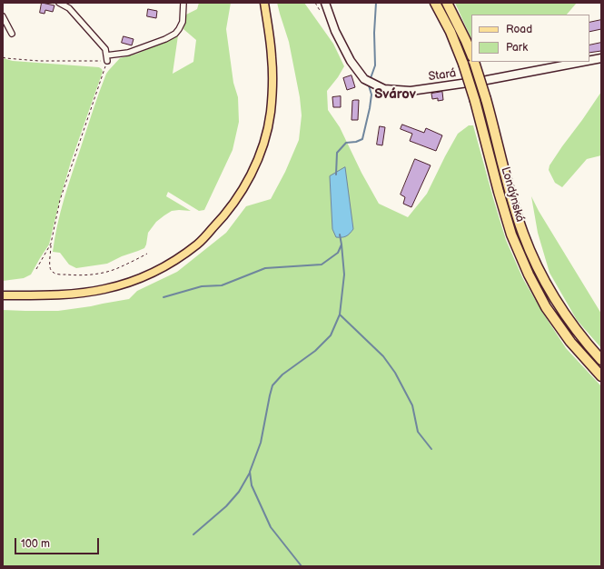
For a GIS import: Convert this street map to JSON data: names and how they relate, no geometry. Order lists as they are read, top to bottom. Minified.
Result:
{"streets":{"highway":["Londýnská"],"street":["Stará"]},"districts":["Svárov"],"legend":["Road","Park"],"scale_bar":"100 m"}
